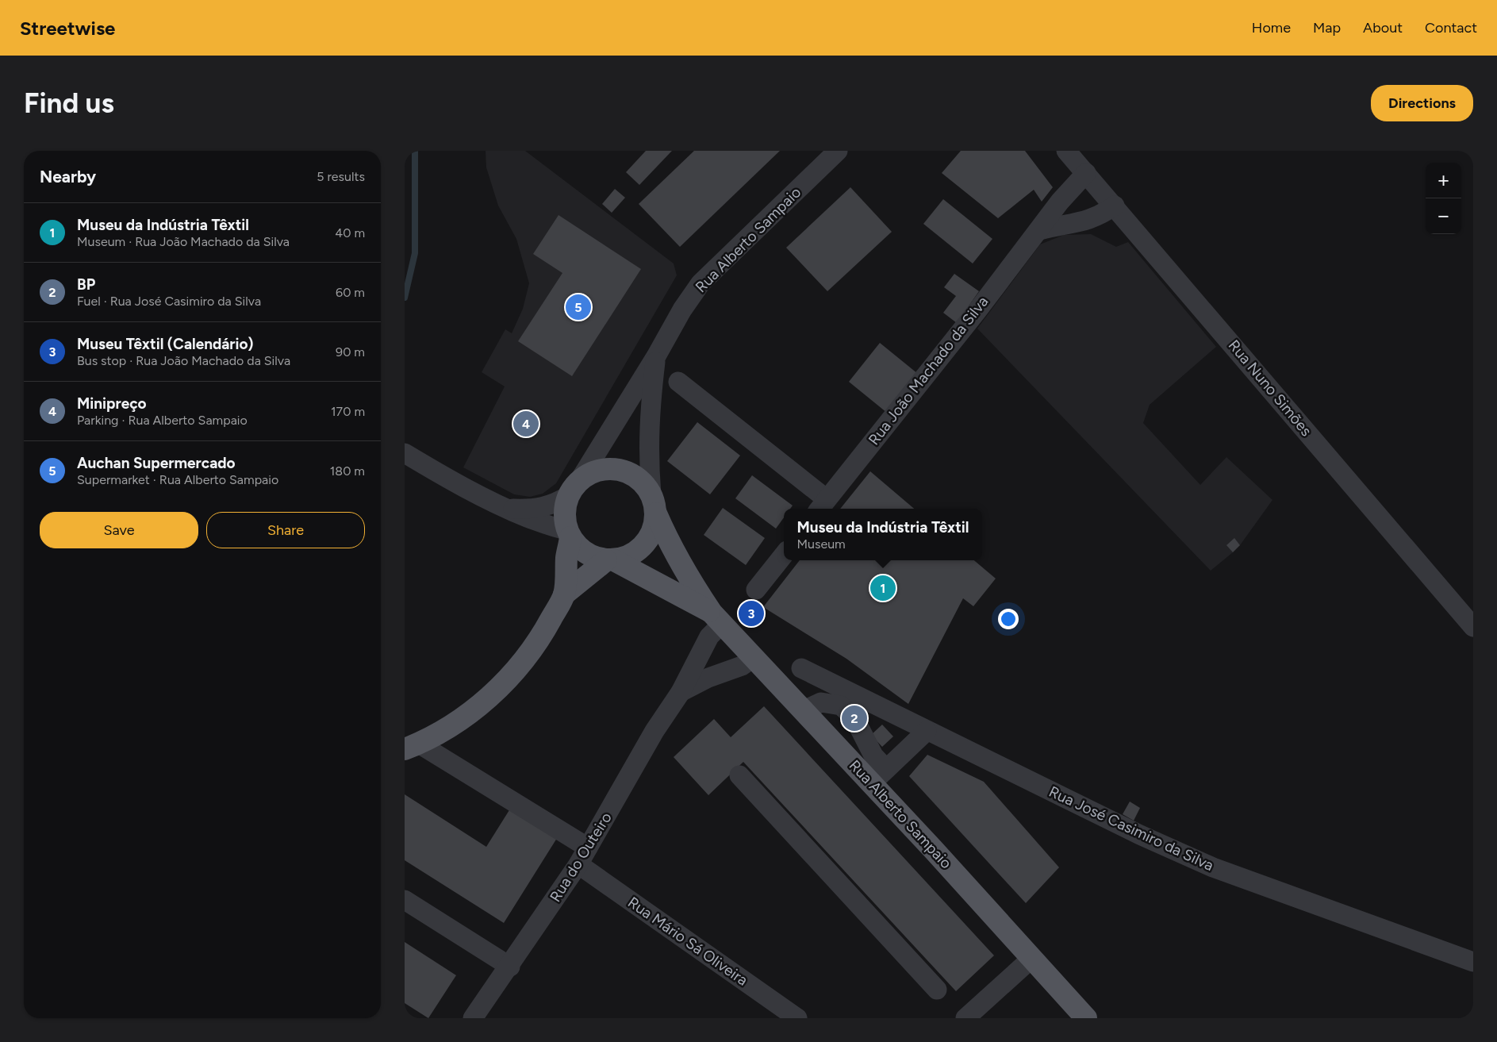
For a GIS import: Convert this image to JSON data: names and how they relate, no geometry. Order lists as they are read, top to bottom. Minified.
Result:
{"streets":{"main road":["Rua Alberto Sampaio"],"street":["Rua João Machado da Silva","Rua Nuno Simões","Rua José Casimiro da Silva","Rua do Outeiro","Rua Mário Sá Oliveira"]},"crossings":[["Rua Alberto Sampaio","Rua do Outeiro"],["Rua João Machado da Silva","Rua Nuno Simões"],["Rua do Outeiro","Rua Mário Sá Oliveira"]],"page":{"header":"Streetwise","nav":["Home","Map","About","Contact"],"buttons":["Directions",["Save","Share"]],"title":"Find us","heading":["Nearby","5 results"],"map_buttons":["+","−"],"list":[{"mark":"1","name":"Museu da Indústria Têxtil","note":"Museum · Rua João Machado da Silva","value":"40 m"},{"mark":"2","name":"BP","note":"Fuel · Rua José Casimiro da Silva","value":"60 m"},{"mark":"3","name":"Museu Têxtil (Calendário)","note":"Bus stop · Rua João Machado da Silva","value":"90 m"},{"mark":"4","name":"Minipreço","note":"Parking · Rua Alberto Sampaio","value":"170 m"},{"mark":"5","name":"Auchan Supermercado","note":"Supermarket · Rua Alberto Sampaio","value":"180 m"}],"pins":["5","4","1","3","2"],"popup":["Museu da Indústria Têxtil","Museum"]}}
